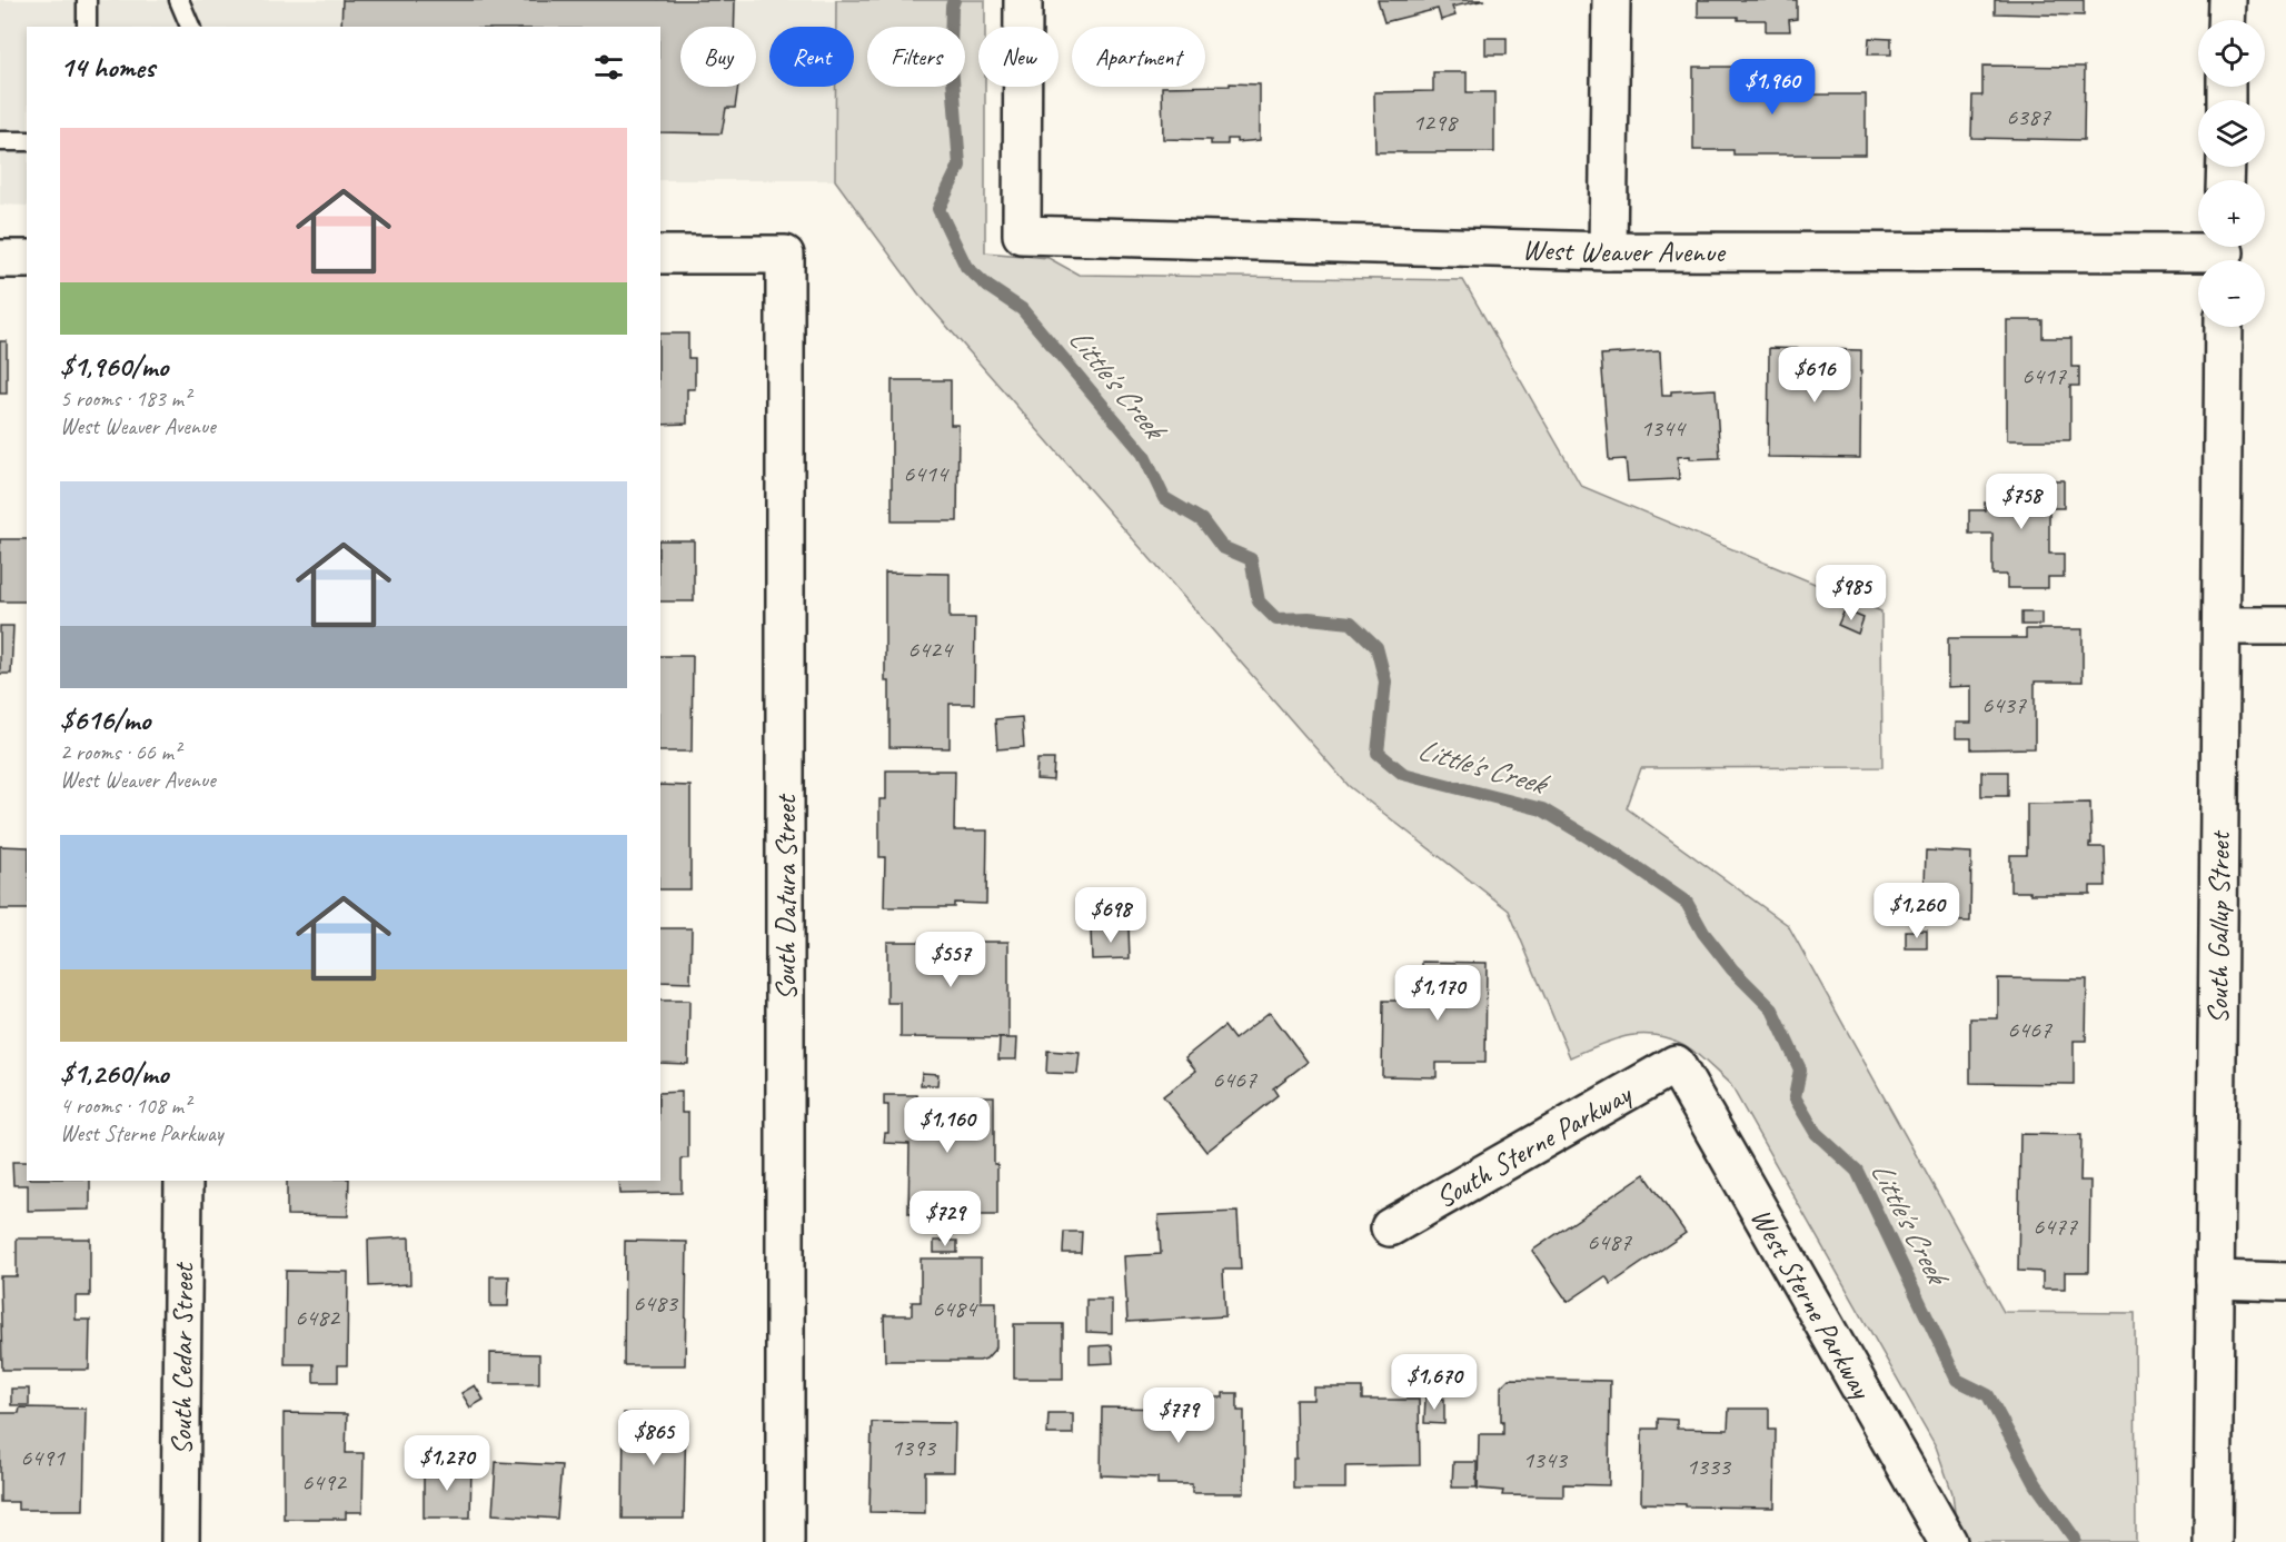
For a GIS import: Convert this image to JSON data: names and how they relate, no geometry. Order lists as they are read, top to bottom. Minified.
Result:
{"streets":{"street":["West Weaver Avenue","South Datura Street","South Gallup Street","South Sterne Parkway","West Sterne Parkway","South Cedar Street"]},"crossings":[["South Sterne Parkway","West Sterne Parkway"]],"water":["Little's Creek"],"house_numbers":["6387","1298","6417","1344","6414","6424","6437","6467","6467","6477","6487","6483","6484","6482","1393","6491","1343","1333","6492"],"page":{"map_buttons":["+","−"],"chip":["Buy","Rent","Filters","New","Apartment"],"heading":"14 homes","price":["$1,960","$616","$758","$985","$1,260","$698","$557","$1,170","$1,160","$729","$1,670","$779","$865","$1,270"],"list":[{"name":"$1,960/mo","note":"5 rooms · 183 m² · West Weaver Avenue"},{"name":"$616/mo","note":"2 rooms · 66 m² · West Weaver Avenue"},{"name":"$1,260/mo","note":"4 rooms · 108 m² · West Sterne Parkway"}]}}
